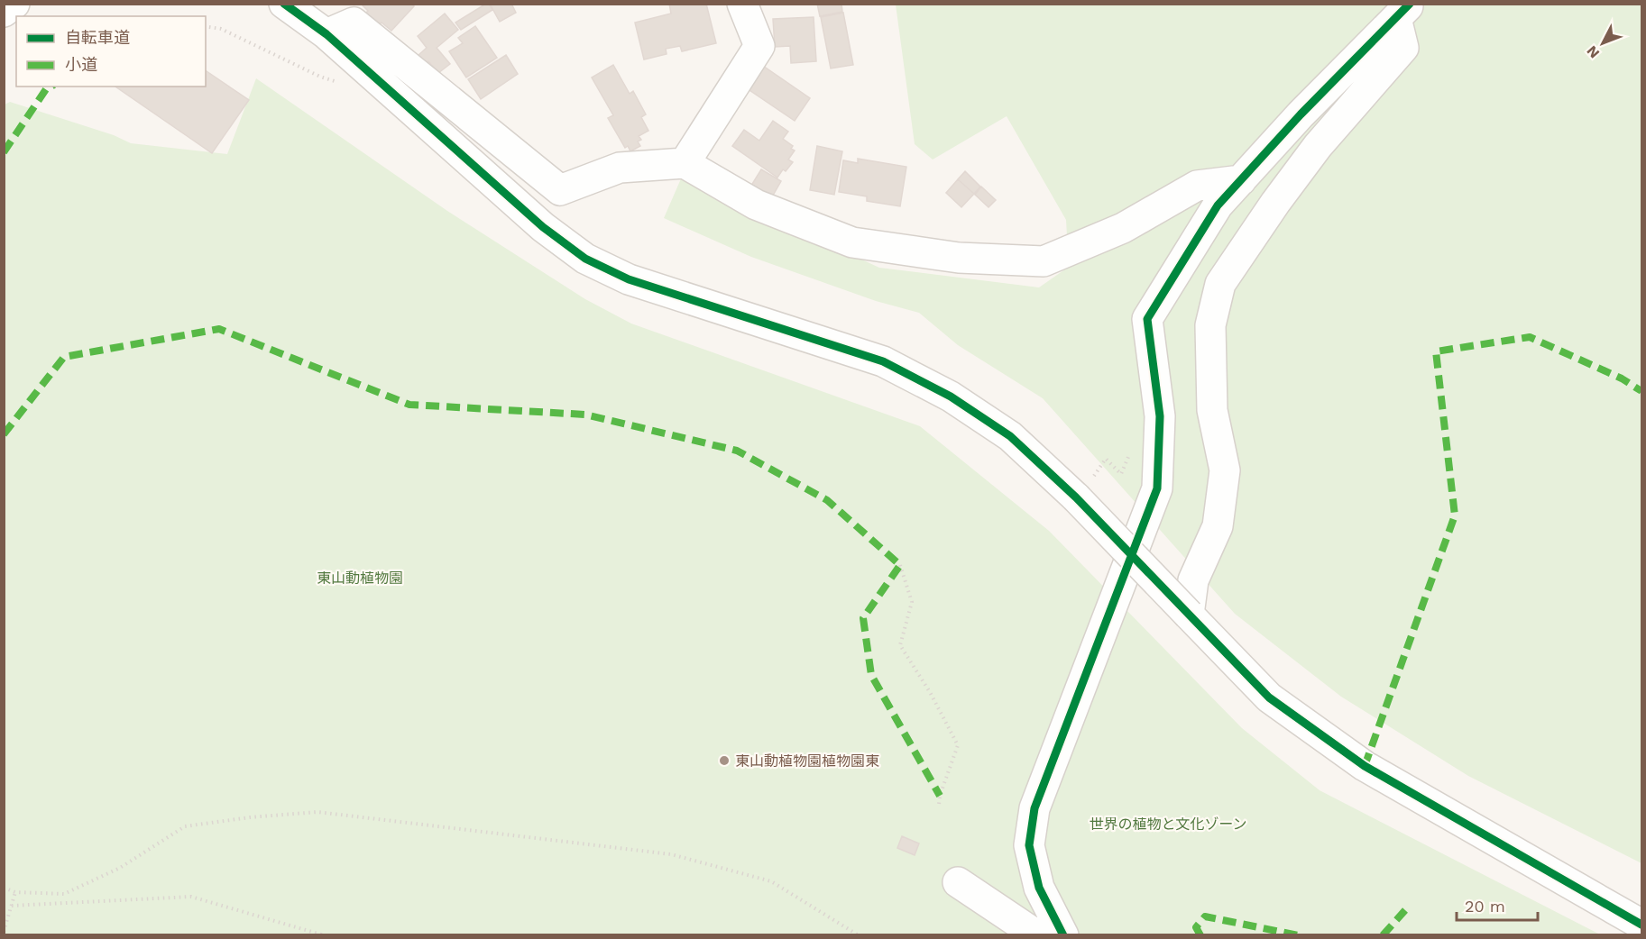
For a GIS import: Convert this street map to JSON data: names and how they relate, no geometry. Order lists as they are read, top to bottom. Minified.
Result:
{"parks":["東山動植物園","世界の植物と文化ゾーン"],"places":["東山動植物園植物園東"],"legend":["自転車道","小道"],"scale_bar":"20 m","north":"bottom left"}
